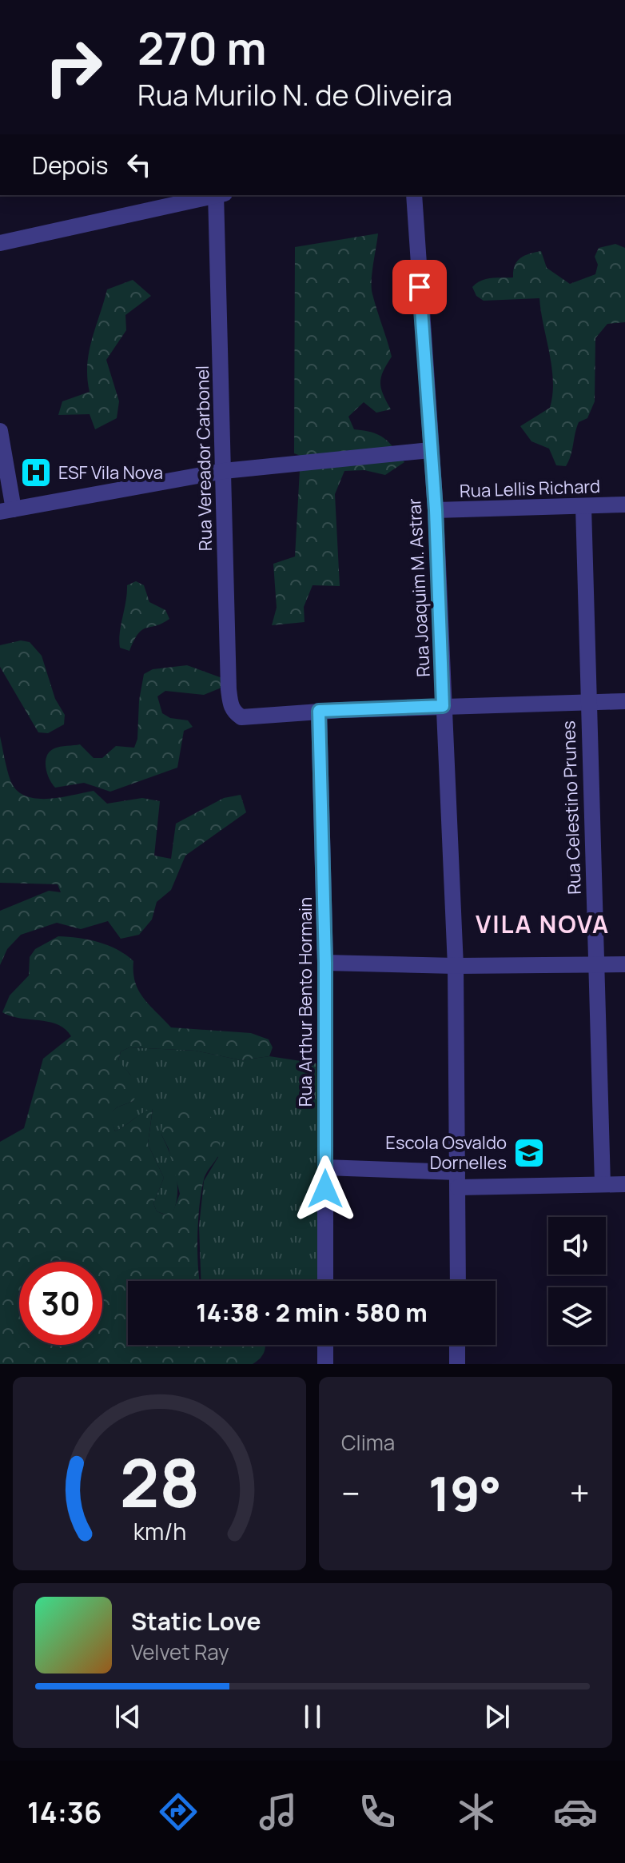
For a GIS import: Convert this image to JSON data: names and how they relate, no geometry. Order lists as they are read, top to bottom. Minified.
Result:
{"streets":{"street":["Rua Vereador Carbonel","Rua Lellis Richard","Rua Joaquim M. Astrar","Rua Celestino Prunes","Rua Arthur Bento Hormain"]},"crossings":[["Rua Vereador Carbonel","Rua Arthur Bento Hormain"],["Rua Lellis Richard","Rua Joaquim M. Astrar"],["Rua Lellis Richard","Rua Celestino Prunes"]],"districts":["VILA NOVA"],"places":{"hospital":["ESF Vila Nova"],"school or university":["Escola Osvaldo Dornelles"]},"page":{"turn":["270 m","Rua Murilo N. de Oliveira"],"then":"Depois","limit":"30","trip":"14:38 · 2 min · 580 m","tile":"Clima","heat":["−","19°","+"],"song":["Static Love","Velvet Ray"],"tabs":"14:36","gauge":["28","km/h"]}}
